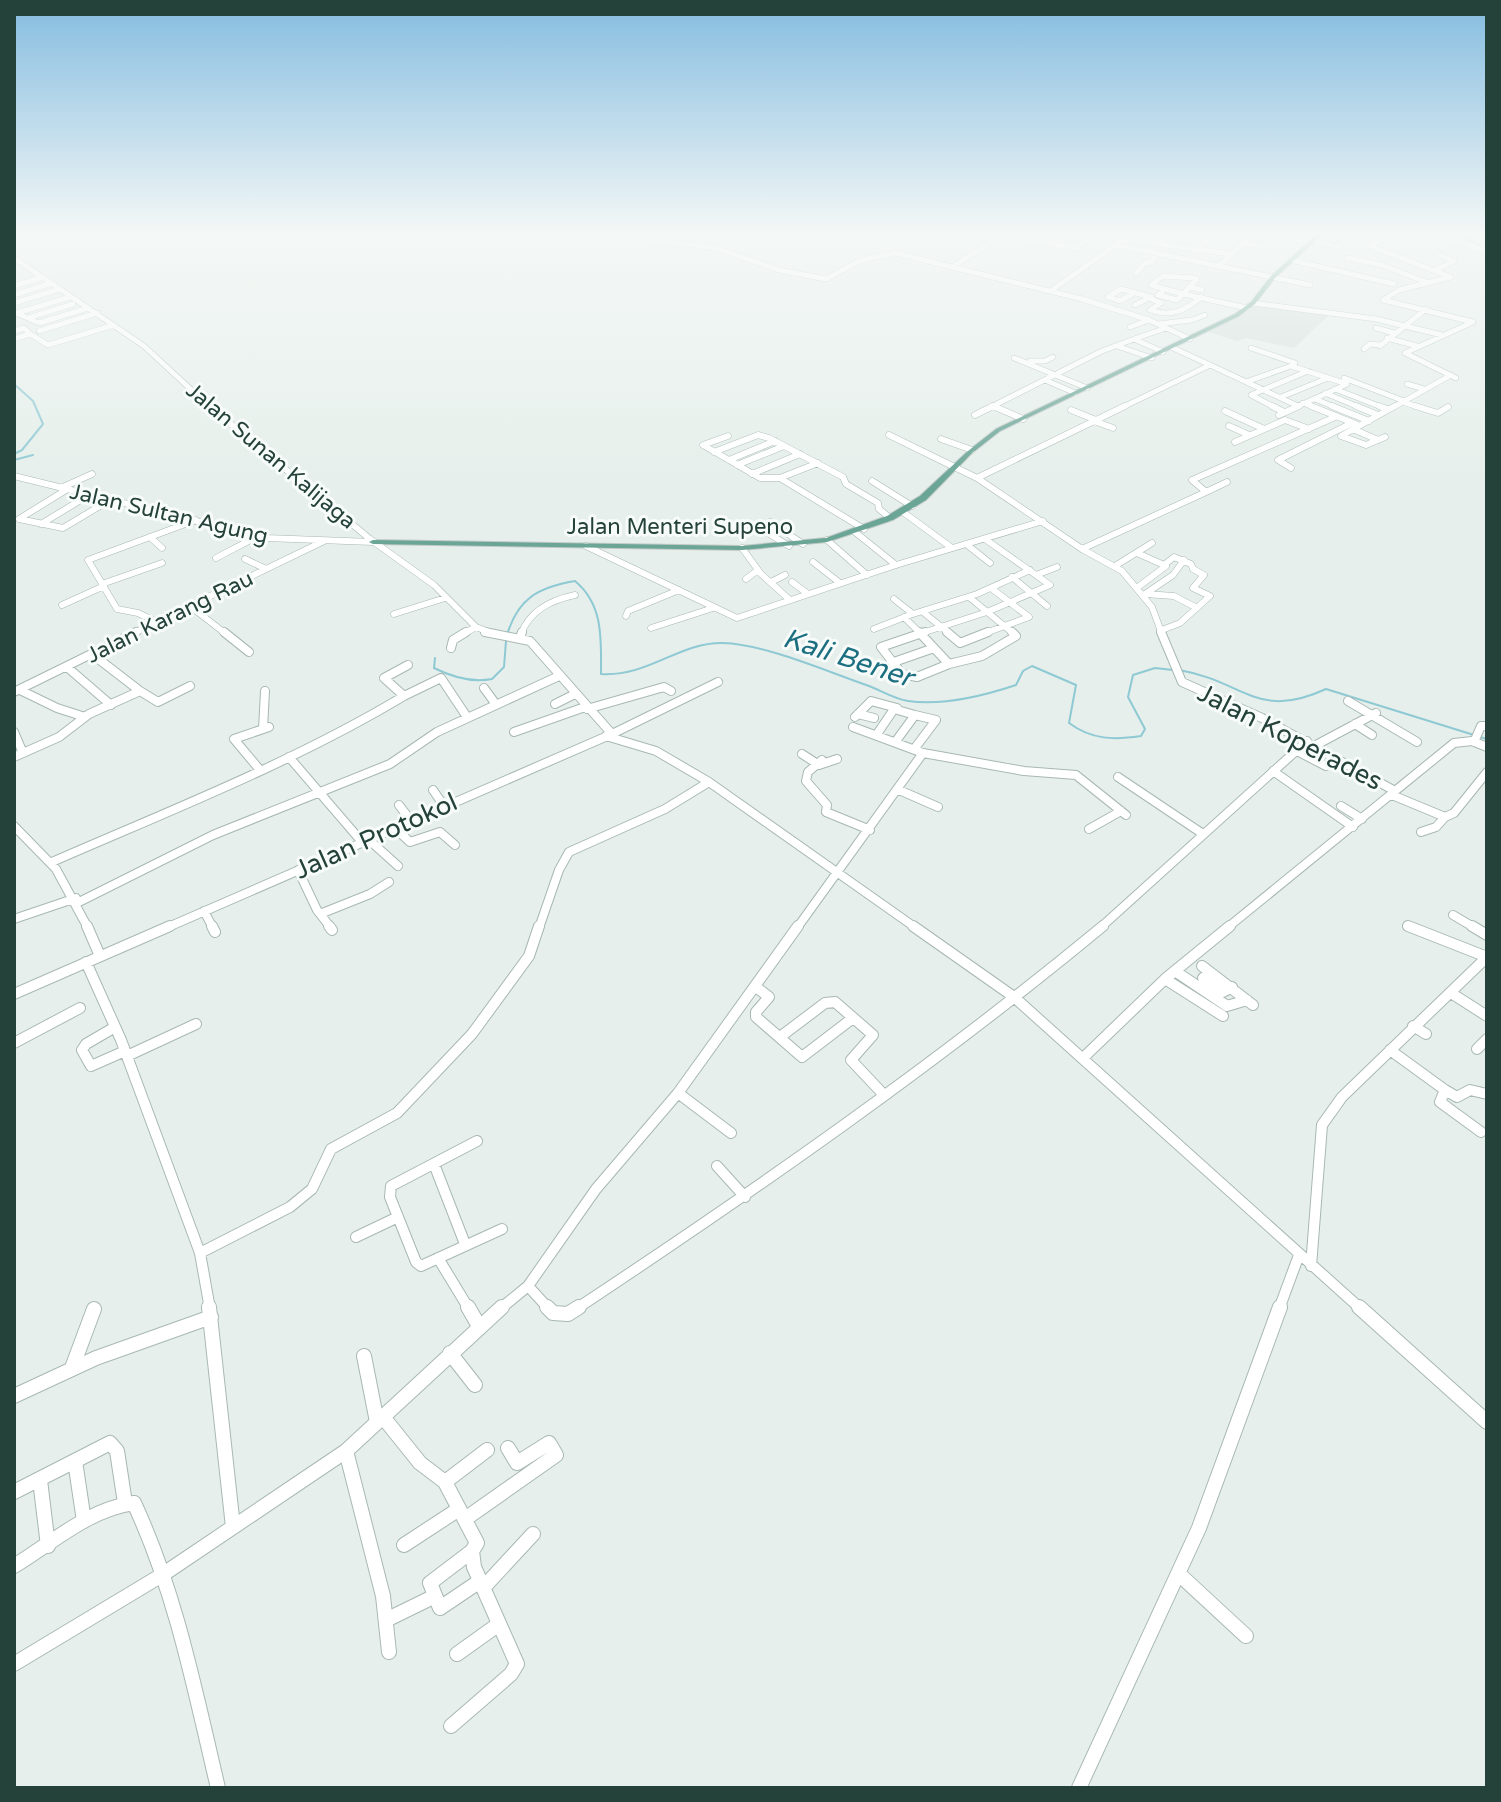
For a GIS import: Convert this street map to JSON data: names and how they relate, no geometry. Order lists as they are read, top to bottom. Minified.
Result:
{"streets":{"main road":["Jalan Menteri Supeno"],"street":["Jalan Sunan Kalijaga","Jalan Sultan Agung","Jalan Karang Rau","Jalan Koperades","Jalan Protokol"]},"crossings":[["Jalan Sunan Kalijaga","Jalan Sultan Agung"],["Jalan Sunan Kalijaga","Jalan Menteri Supeno"],["Jalan Sultan Agung","Jalan Menteri Supeno"],["Jalan Sultan Agung","Jalan Karang Rau"]],"water":["Kali Bener"]}
